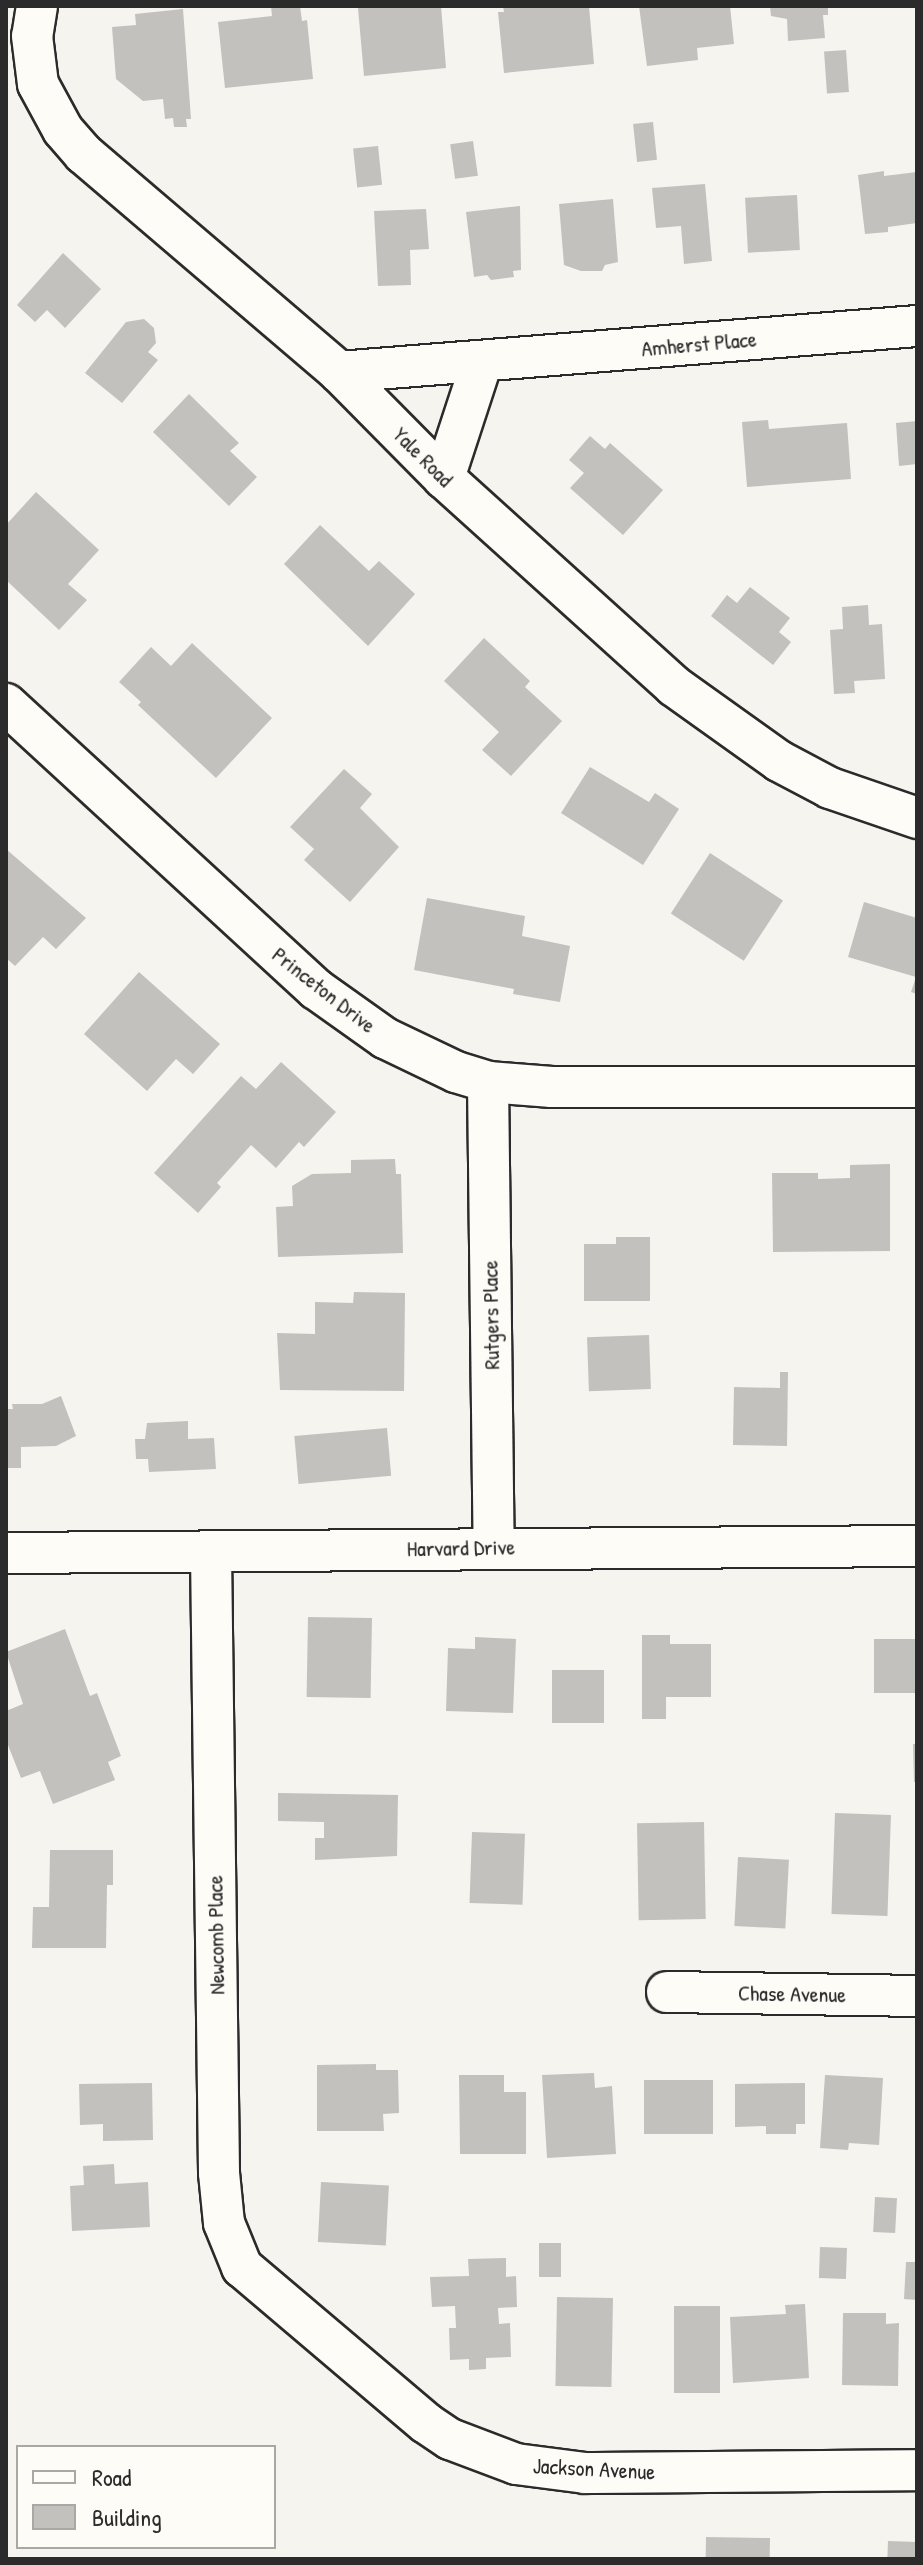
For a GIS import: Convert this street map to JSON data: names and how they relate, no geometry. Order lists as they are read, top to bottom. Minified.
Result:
{"streets":{"street":["Amherst Place","Yale Road","Princeton Drive","Rutgers Place","Harvard Drive","Newcomb Place","Chase Avenue","Jackson Avenue"]},"crossings":[["Amherst Place","Yale Road"],["Princeton Drive","Rutgers Place"],["Rutgers Place","Harvard Drive"],["Harvard Drive","Newcomb Place"],["Newcomb Place","Jackson Avenue"]],"legend":["Road","Building"]}
